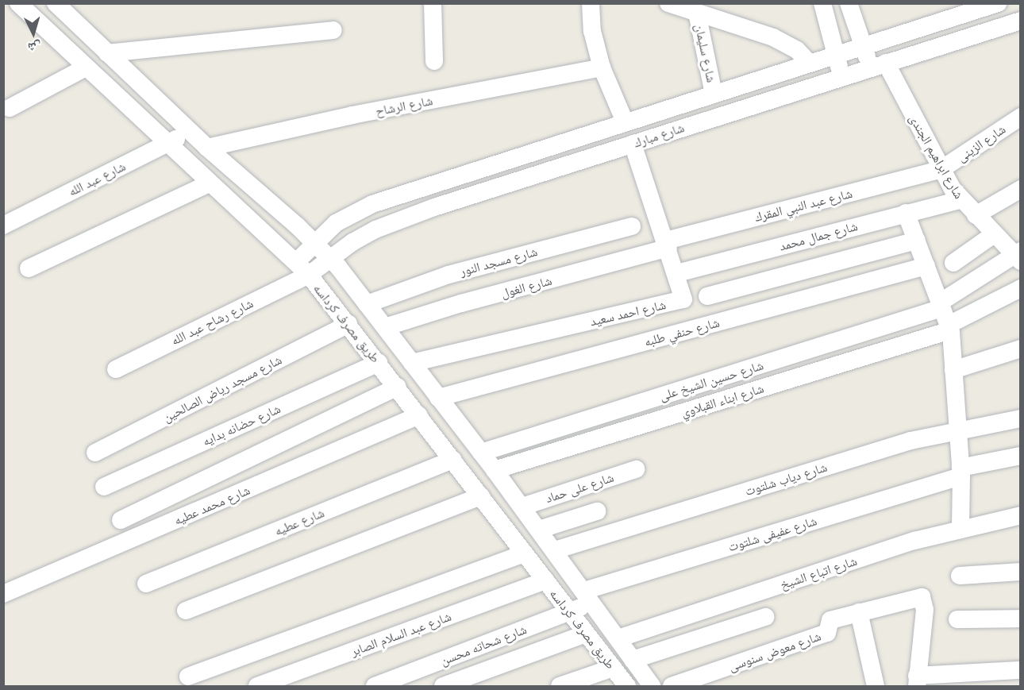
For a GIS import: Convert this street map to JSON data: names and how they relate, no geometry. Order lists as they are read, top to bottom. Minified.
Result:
{"streets":{"street":["شارع سليمان","شارع الرشاح","شارع مبارك","شارع الزينى","شارع ابراهيم الجندى","شارع عبد الله","شارع عبد النبي المقرك","شارع جمال محمد","شارع مسجد النور","شارع الغول","شارع احمد سعيد","شارع رشاح عبد الله","طريق مصرف كرداسه","شارع حنفي طلبه","شارع حسين الشيخ على","شارع مسجد رياض الصالحين","شارع ابناء القبلاوي","شارع حضانه بدايه","شارع دياب شلتوت","شارع على حماد","شارع محمد عطيه","شارع عطيه","شارع عفيفى شلتوت","شارع اتباع الشيخ","شارع عبد السلام الصابر","شارع شحاته محسن","شارع معوض سنوسى"]},"crossings":[["شارع سليمان","شارع مبارك"],["شارع الرشاح","طريق مصرف كرداسه"],["شارع مبارك","شارع ابراهيم الجندى"],["شارع مبارك","شارع احمد سعيد"],["شارع مبارك","شارع رشاح عبد الله"],["شارع مبارك","طريق مصرف كرداسه"],["شارع الزينى","شارع ابراهيم الجندى"],["شارع الزينى","شارع عبد النبي المقرك"],["شارع ابراهيم الجندى","شارع عبد النبي المقرك"],["شارع ابراهيم الجندى","شارع جمال محمد"],["شارع ابراهيم الجندى","شارع حسين الشيخ على"],["شارع عبد الله","طريق مصرف كرداسه"],["شارع عبد النبي المقرك","شارع الغول"],["شارع عبد النبي المقرك","شارع احمد سعيد"],["شارع جمال محمد","شارع احمد سعيد"],["شارع مسجد النور","طريق مصرف كرداسه"],["شارع الغول","شارع احمد سعيد"],["شارع الغول","طريق مصرف كرداسه"],["شارع احمد سعيد","طريق مصرف كرداسه"],["شارع رشاح عبد الله","طريق مصرف كرداسه"],["طريق مصرف كرداسه","شارع حنفي طلبه"],["طريق مصرف كرداسه","شارع حسين الشيخ على"],["طريق مصرف كرداسه","شارع مسجد رياض الصالحين"],["طريق مصرف كرداسه","شارع ابناء القبلاوي"],["طريق مصرف كرداسه","شارع حضانه بدايه"],["طريق مصرف كرداسه","شارع دياب شلتوت"],["طريق مصرف كرداسه","شارع على حماد"],["طريق مصرف كرداسه","شارع محمد عطيه"],["طريق مصرف كرداسه","شارع عطيه"],["طريق مصرف كرداسه","شارع عفيفى شلتوت"],["طريق مصرف كرداسه","شارع اتباع الشيخ"],["طريق مصرف كرداسه","شارع عبد السلام الصابر"],["طريق مصرف كرداسه","شارع شحاته محسن"],["شارع عفيفى شلتوت","شارع شحاته محسن"]],"north":"bottom"}
